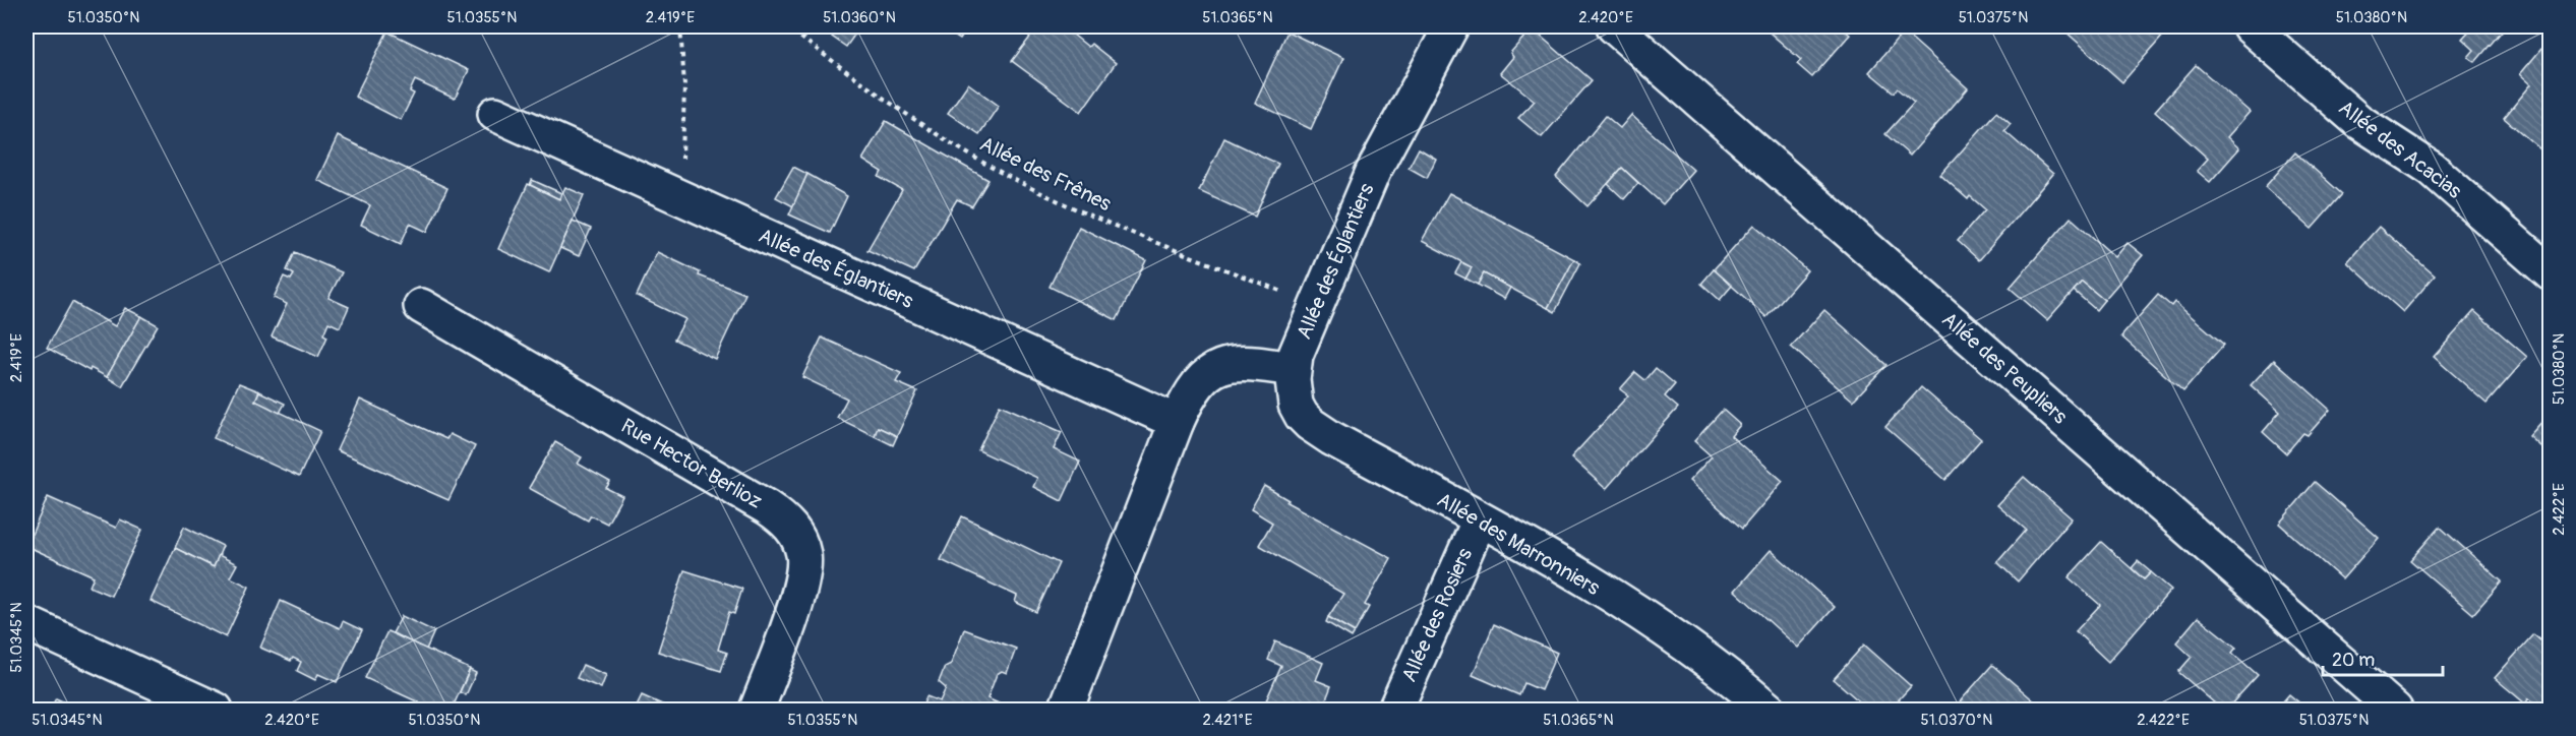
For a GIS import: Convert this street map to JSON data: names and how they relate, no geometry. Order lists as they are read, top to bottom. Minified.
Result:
{"streets":{"street":["Allée des Acacias","Allée des Églantiers","Allée des Peupliers","Rue Hector Berlioz","Allée des Marronniers","Allée des Rosiers"],"path":["Allée des Frênes"]},"crossings":[["Allée des Frênes","Allée des Églantiers"],["Allée des Églantiers","Allée des Marronniers"],["Allée des Marronniers","Allée des Rosiers"]],"scale_bar":"20 m","coordinates":["51.0350°N","51.0355°N","2.419°E","51.0360°N","51.0365°N","2.420°E","51.0375°N","51.0380°N","2.422°E","51.0345°N","2.421°E","51.0370°N"]}
